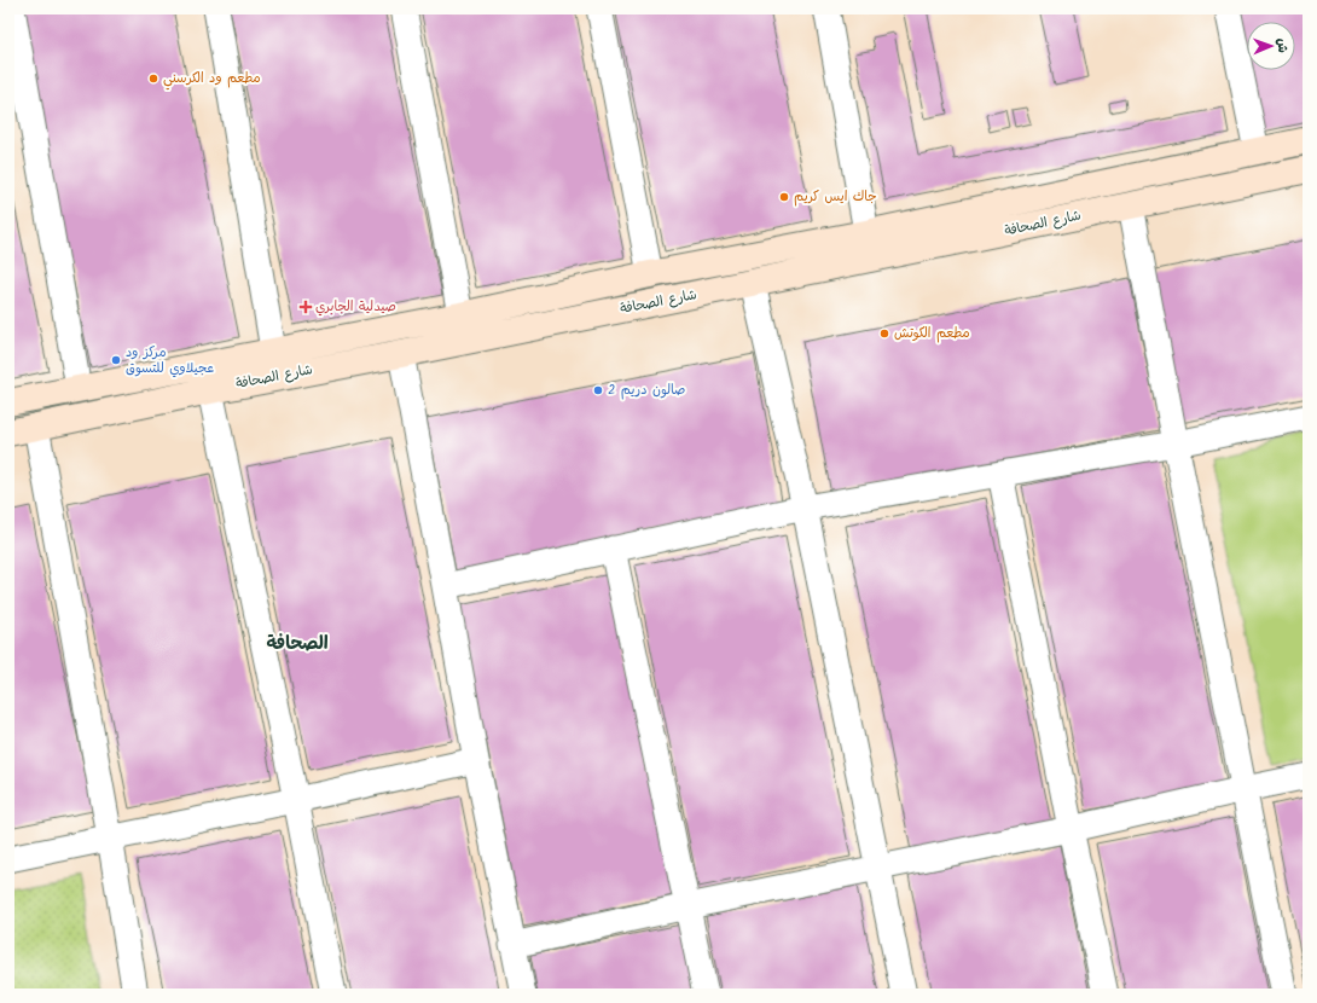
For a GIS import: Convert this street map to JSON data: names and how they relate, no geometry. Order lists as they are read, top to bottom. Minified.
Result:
{"streets":{"main road":["شارع الصحافة"]},"districts":["الصحافة"],"places":{"other":["مطعم ود الكرسني","جاك ايس كريم","مطعم الكوتش","مركز ود عجيلاوي للتسوق","صالون دريم 2"],"health":["صيدلية الجابري"]},"north":"right"}
